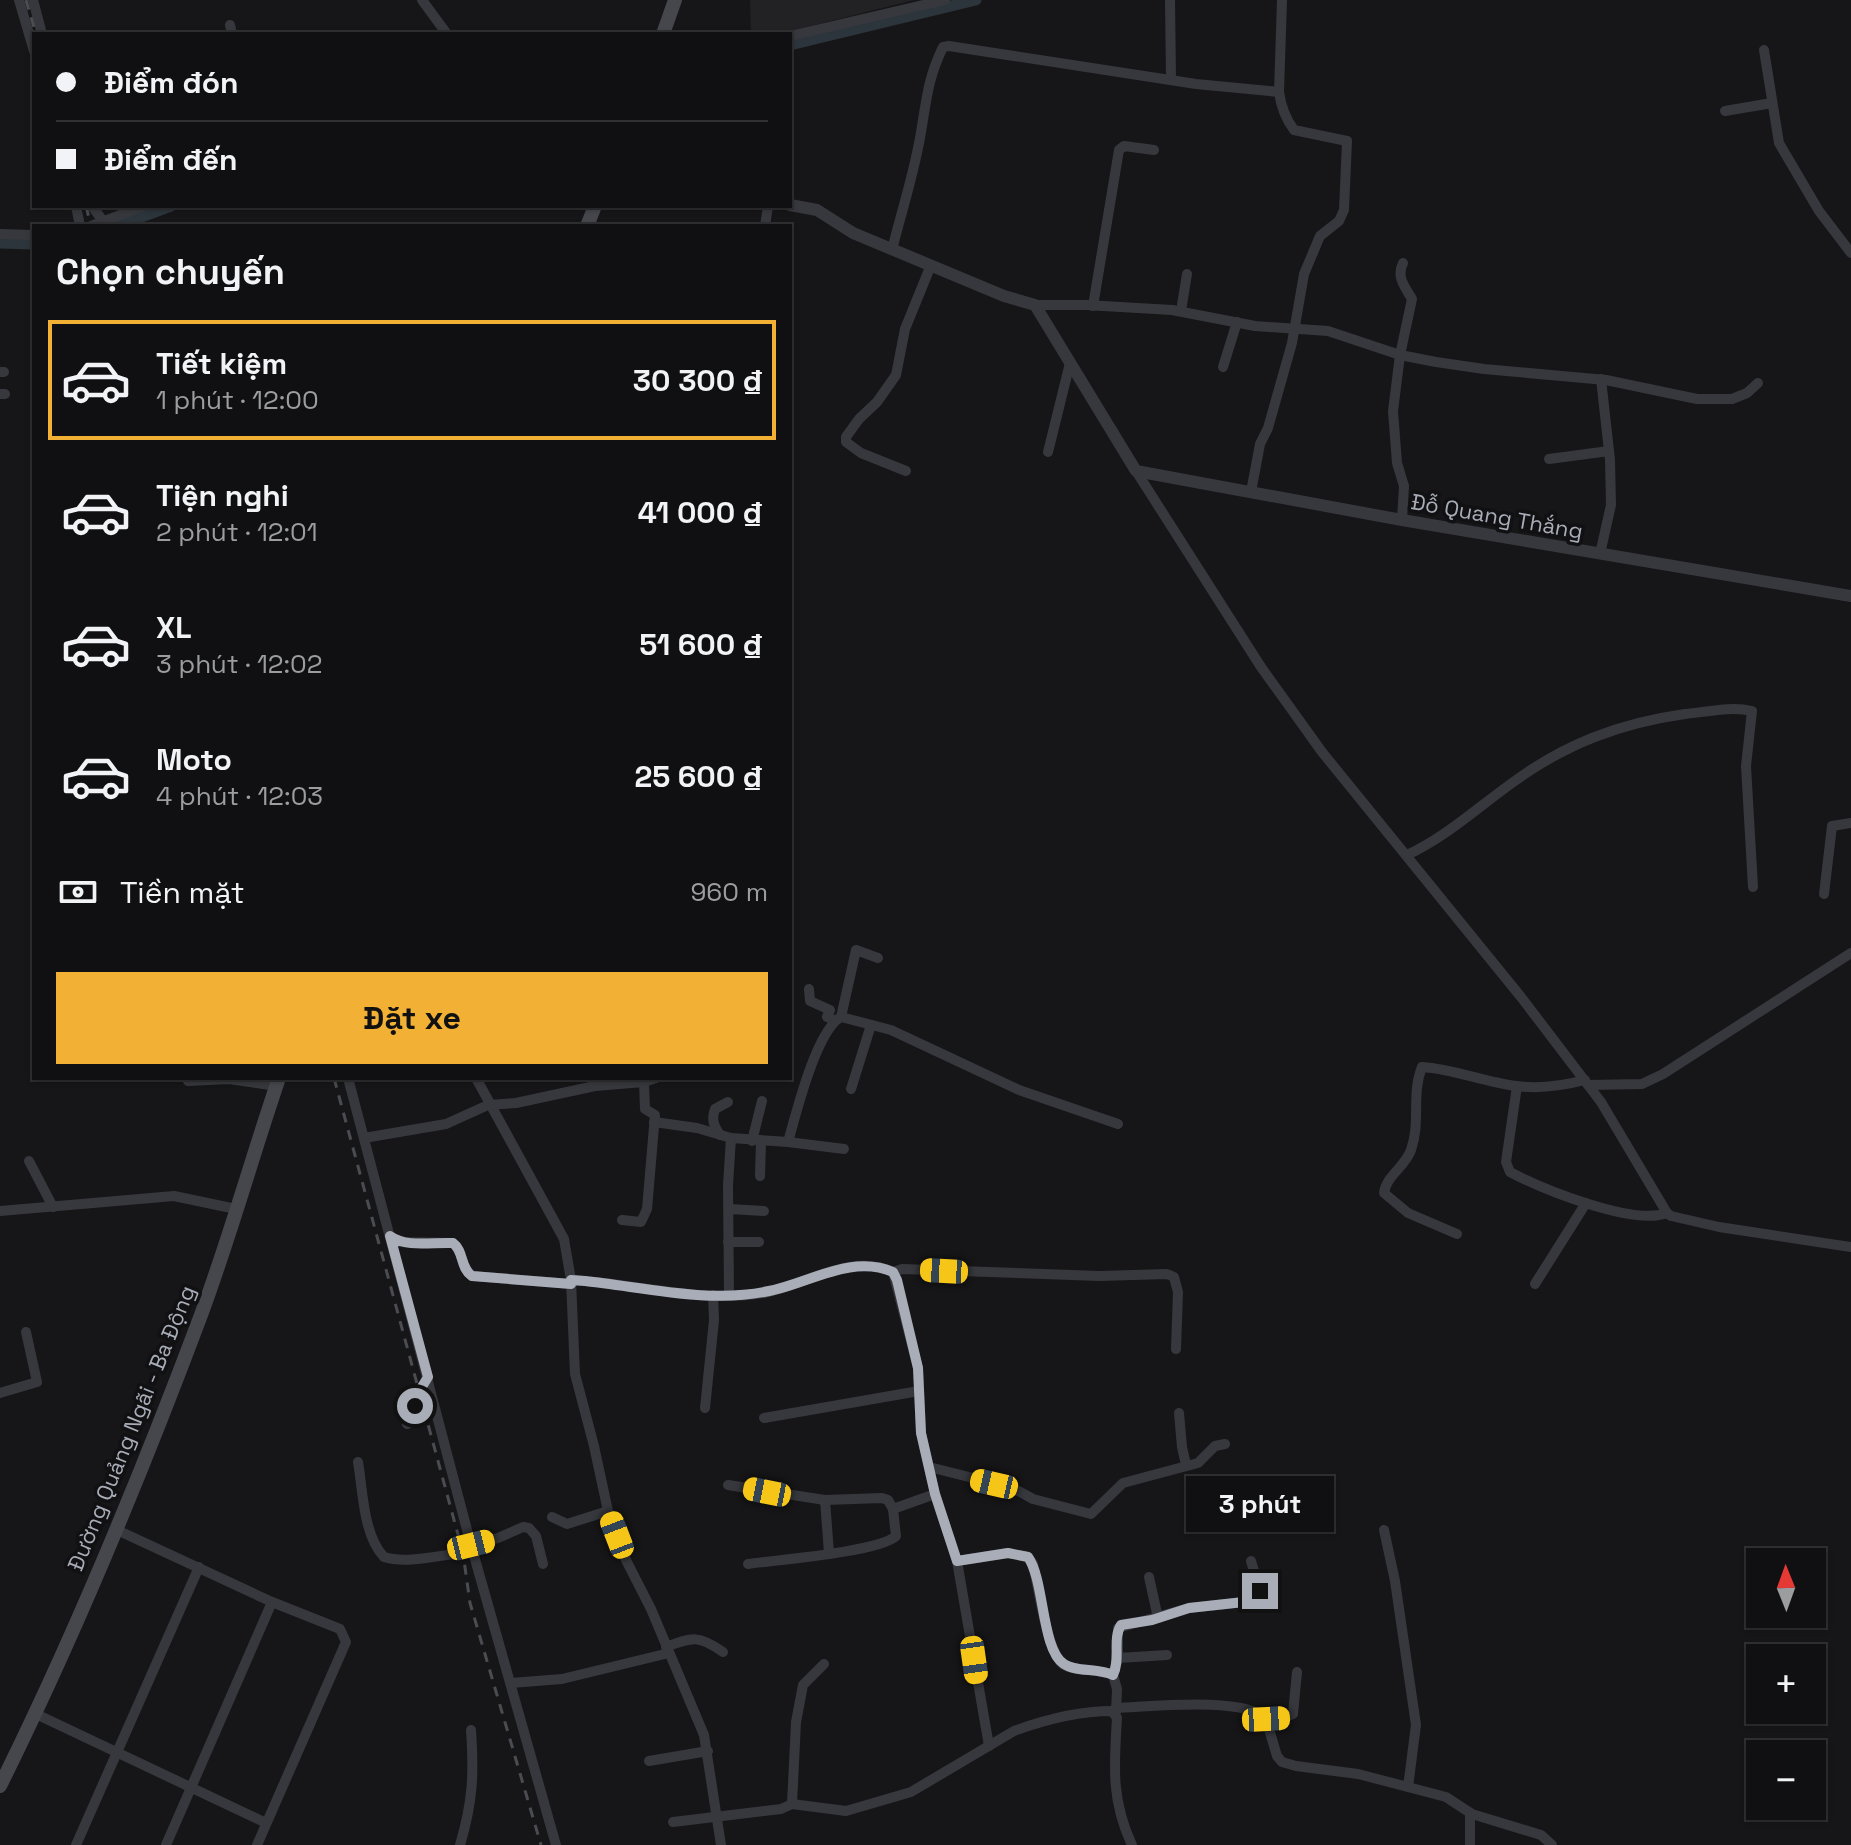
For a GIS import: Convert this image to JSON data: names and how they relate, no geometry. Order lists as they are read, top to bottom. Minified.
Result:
{"streets":{"main road":["Đường Quảng Ngãi - Ba Động"],"street":["Đỗ Quang Thắng"]},"north":"top","page":{"banner":["Điểm đón","Điểm đến"],"heading":"Chọn chuyến","list":[{"name":"Tiết kiệm","note":"1 phút · 12:00","value":"30 300 ₫"},{"name":"Tiện nghi","note":"2 phút · 12:01","value":"41 000 ₫"},{"name":"XL","note":"3 phút · 12:02","value":"51 600 ₫"},{"name":"Moto","note":"4 phút · 12:03","value":"25 600 ₫"}],"pay":["Tiền mặt","960 m"],"buttons":"Đặt xe","bubble":"3 phút","map_buttons":["+","−"]}}
